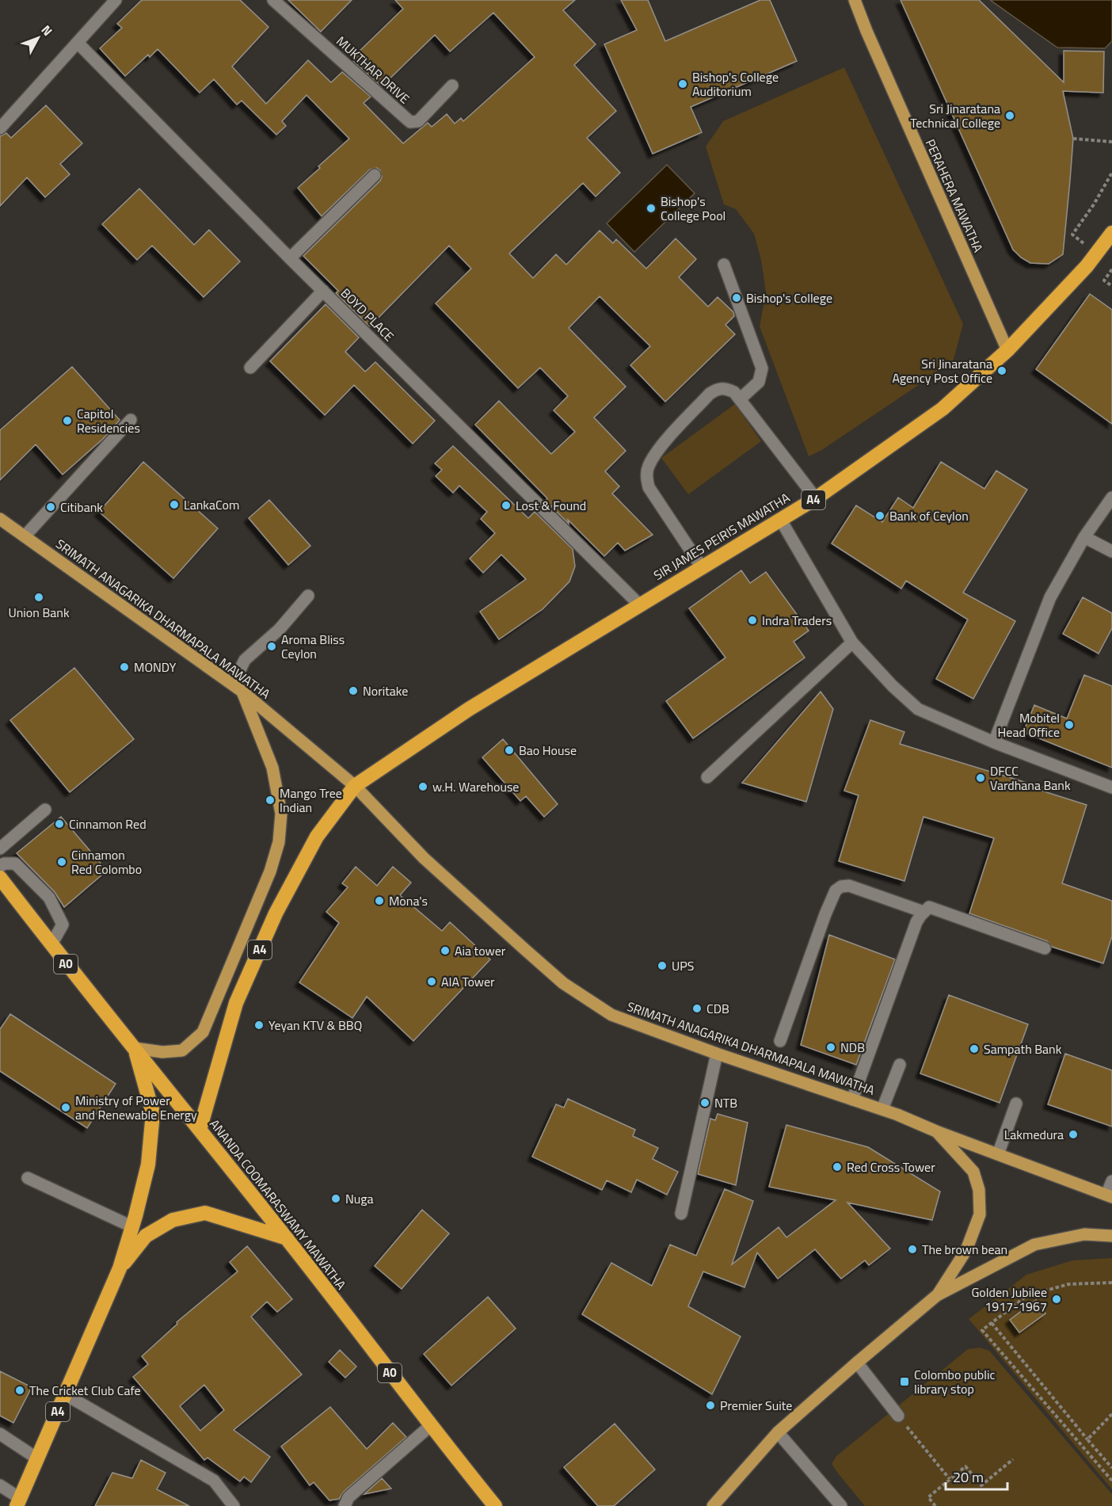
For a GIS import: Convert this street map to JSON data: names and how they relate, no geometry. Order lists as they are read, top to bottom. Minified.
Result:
{"streets":{"highway":["A4","SIR JAMES PEIRIS MAWATHA","A0","ANANDA COOMARASWAMY MAWATHA"],"main road":["PERAHERA MAWATHA","SRIMATH ANAGARIKA DHARMAPALA MAWATHA"],"street":["MUKTHAR DRIVE","BOYD PLACE"]},"crossings":[["PERAHERA MAWATHA","SIR JAMES PEIRIS MAWATHA"],["BOYD PLACE","SIR JAMES PEIRIS MAWATHA"],["A4","SIR JAMES PEIRIS MAWATHA"],["A4","SRIMATH ANAGARIKA DHARMAPALA MAWATHA"],["A4","ANANDA COOMARASWAMY MAWATHA"],["SIR JAMES PEIRIS MAWATHA","SRIMATH ANAGARIKA DHARMAPALA MAWATHA"]],"places":{"other":["Bishop's College Auditorium","Sri Jinaratana Technical College","Bishop's College Pool","Bishop's College","Sri Jinaratana Agency Post Office","Capitol Residencies","LankaCom","Lost & Found","Citibank","Bank of Ceylon","Union Bank","Indra Traders","Aroma Bliss Ceylon","MONDY","Noritake","Mobitel Head Office","Bao House","DFCC Vardhana Bank","w.H. Warehouse","Mango Tree Indian","Cinnamon Red","Cinnamon Red Colombo","Mona's","Aia tower","UPS","AIA Tower","CDB","Yeyan KTV & BBQ","NDB","Sampath Bank","NTB","Ministry of Power and Renewable Energy","Lakmedura","Red Cross Tower","Nuga","The brown bean","Golden Jubilee 1917-1967","The Cricket Club Cafe","Premier Suite"],"transit":["Colombo public library stop"]},"scale_bar":"20 m","north":"top right"}
